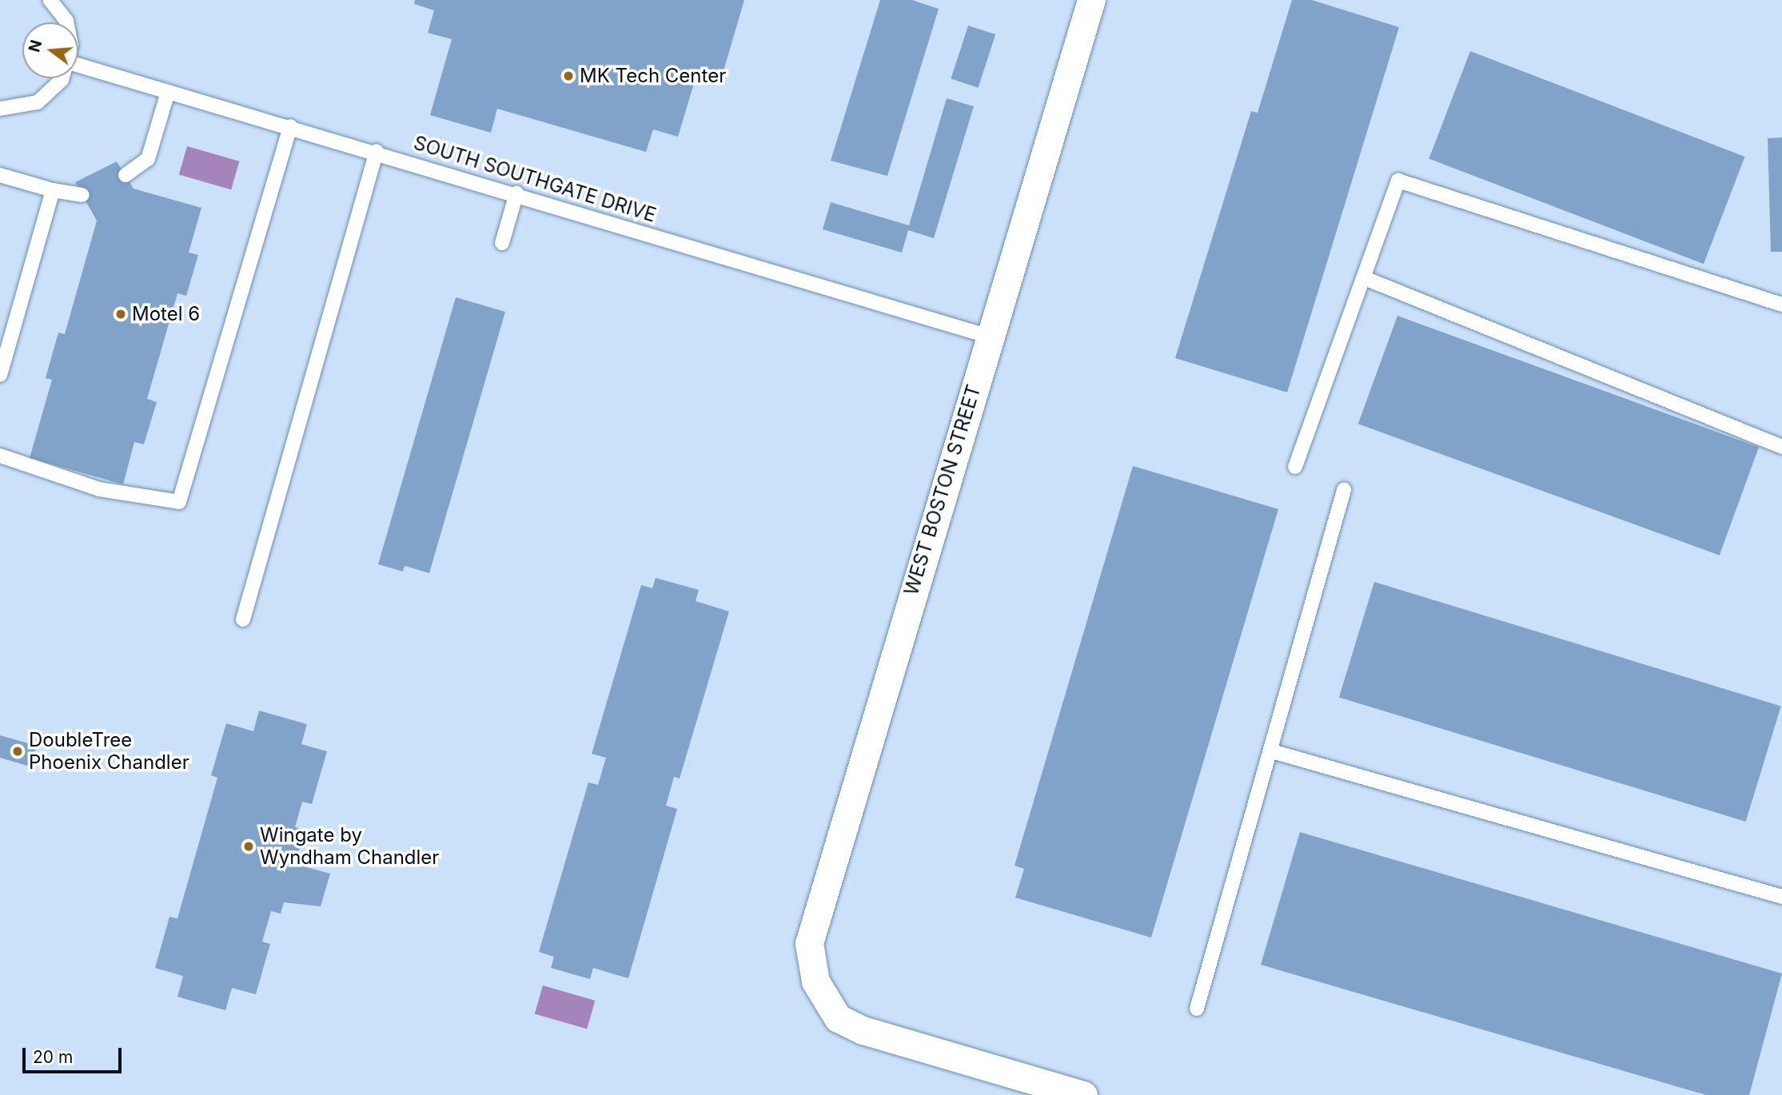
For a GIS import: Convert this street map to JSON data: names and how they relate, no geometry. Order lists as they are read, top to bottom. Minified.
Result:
{"streets":{"street":["WEST BOSTON STREET"],"lane":["SOUTH SOUTHGATE DRIVE"]},"crossings":[["SOUTH SOUTHGATE DRIVE","WEST BOSTON STREET"]],"places":["MK Tech Center","Motel 6","DoubleTree Phoenix Chandler","Wingate by Wyndham Chandler"],"scale_bar":"20 m","north":"left"}
